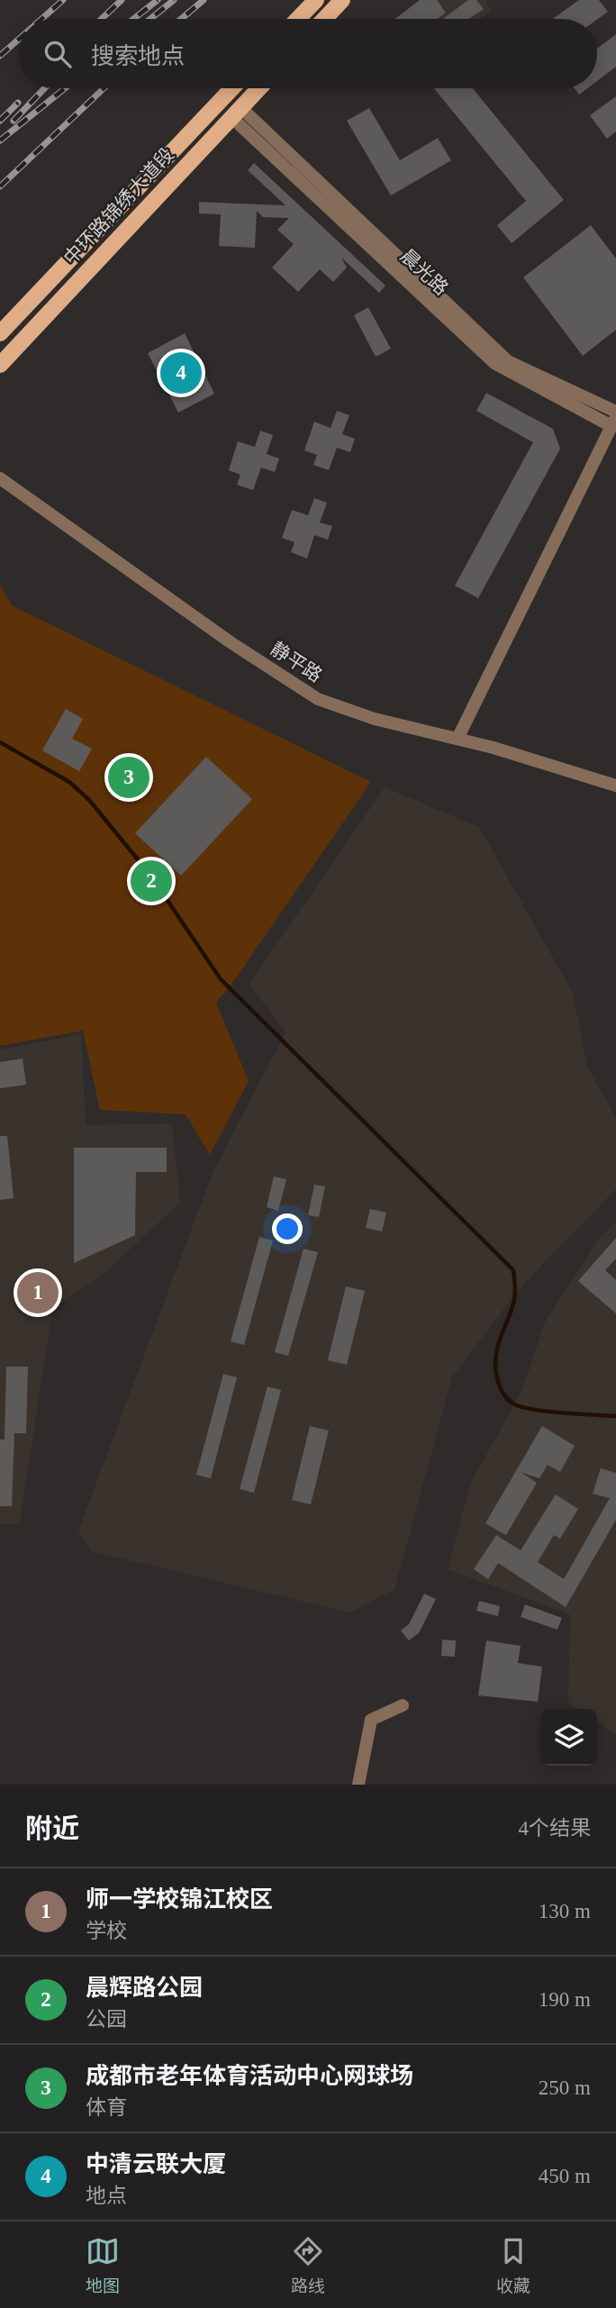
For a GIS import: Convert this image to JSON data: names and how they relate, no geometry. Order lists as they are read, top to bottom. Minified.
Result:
{"streets":{"main road":["中环路锦绣大道段"],"street":["晨光路","静平路"]},"crossings":[["中环路锦绣大道段","晨光路"]],"page":{"search":"搜索地点","pins":["4","3","2","1"],"heading":["附近","4个结果"],"list":[{"mark":"1","name":"师一学校锦江校区","note":"学校","value":"130 m"},{"mark":"2","name":"晨辉路公园","note":"公园","value":"190 m"},{"mark":"3","name":"成都市老年体育活动中心网球场","note":"体育","value":"250 m"},{"mark":"4","name":"中清云联大厦","note":"地点","value":"450 m"}],"nav":["地图","路线","收藏"]}}
